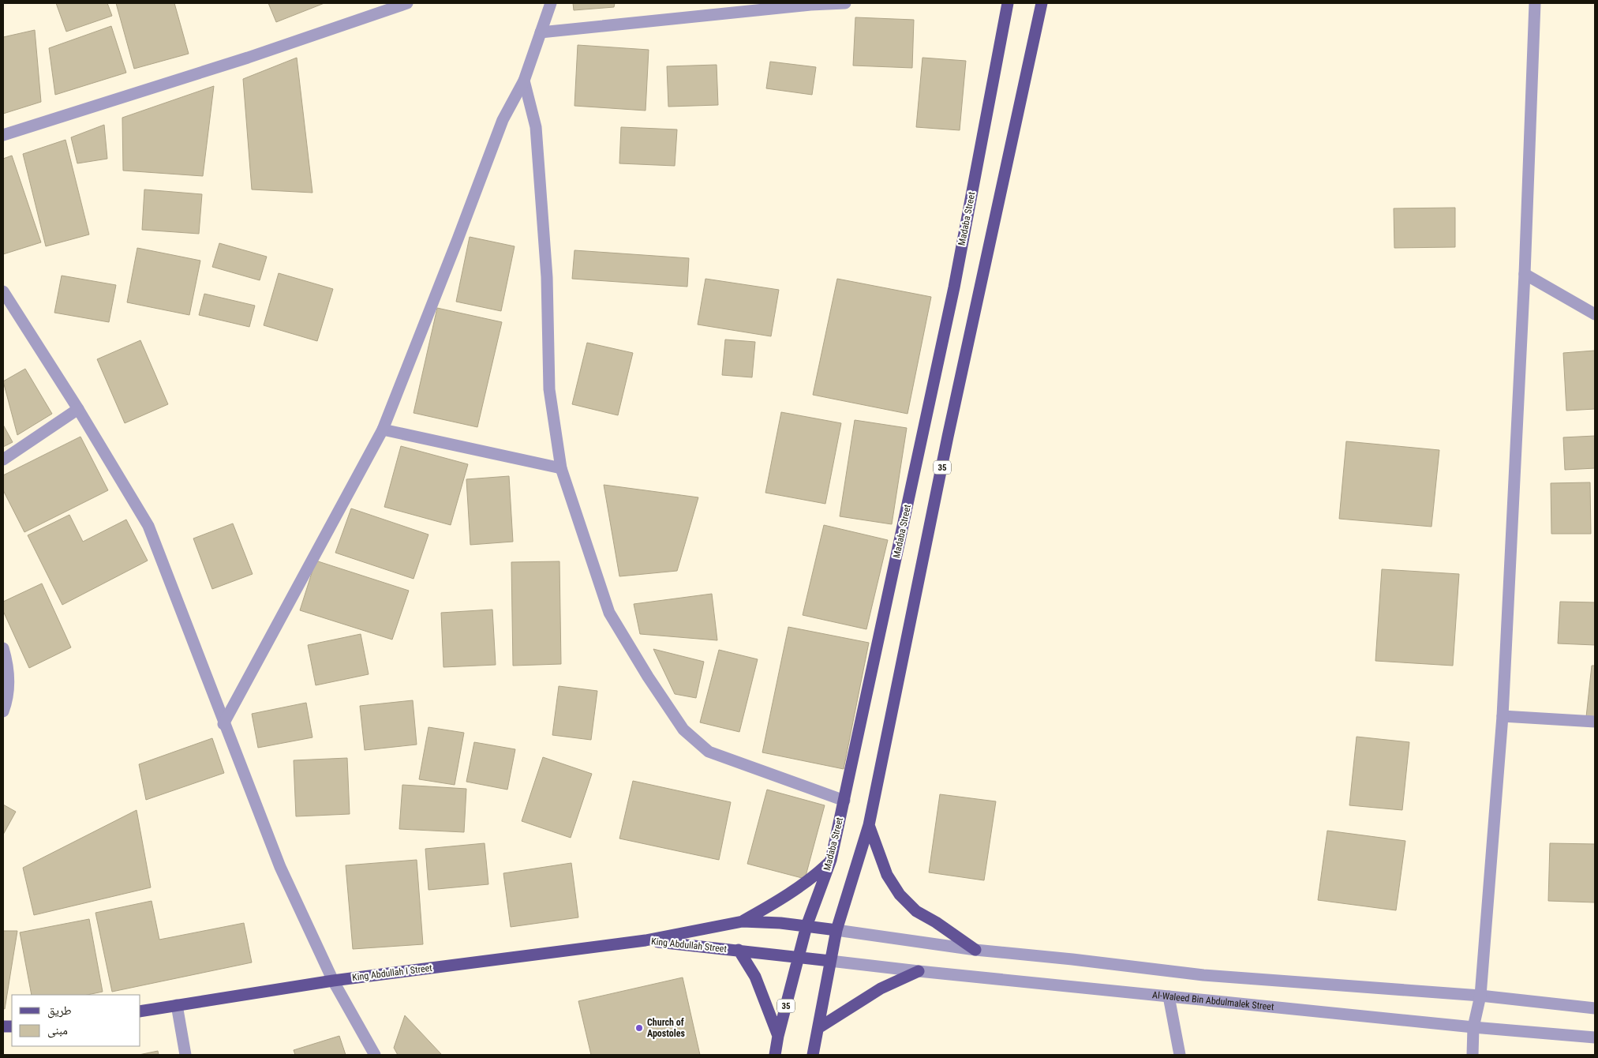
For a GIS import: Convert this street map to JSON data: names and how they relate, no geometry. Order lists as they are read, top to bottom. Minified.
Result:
{"streets":{"main road":["Madaba Street","35","King Abdullah Street","King Abdullah I Street"],"street":["Al-Waleed Bin Abdulmalek Street"]},"crossings":[["Madaba Street","King Abdullah Street"],["35","King Abdullah Street"],["35","Al-Waleed Bin Abdulmalek Street"],["King Abdullah Street","King Abdullah I Street"],["King Abdullah Street","Al-Waleed Bin Abdulmalek Street"]],"places":["Church of Apostoles"],"legend":["طريق","مبنى"]}
